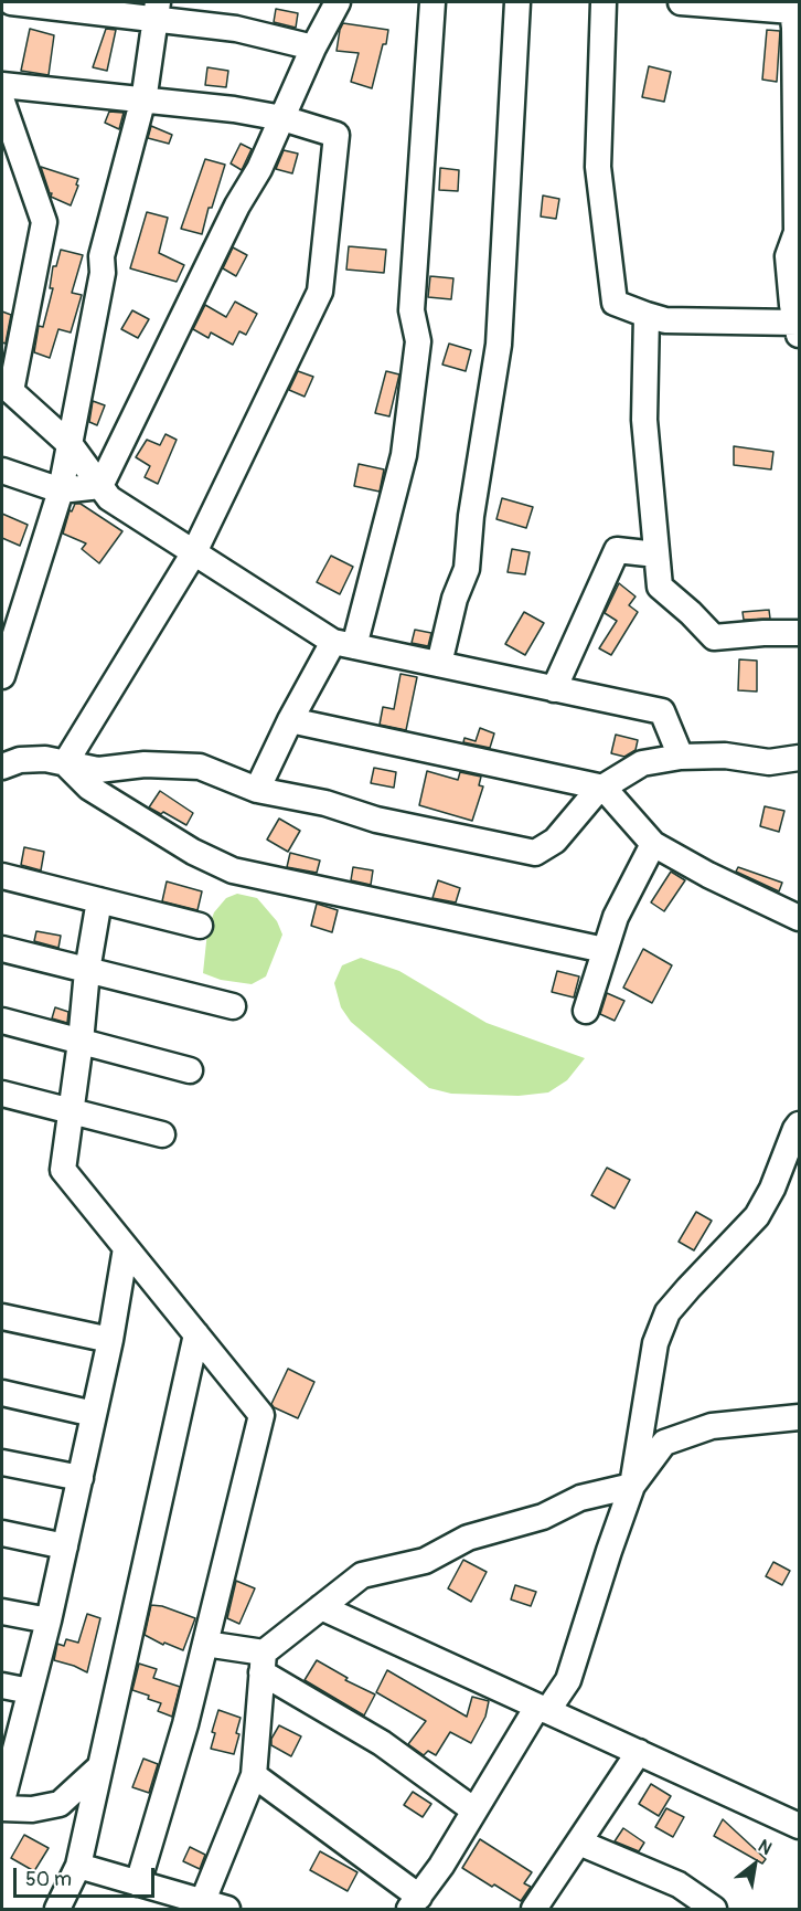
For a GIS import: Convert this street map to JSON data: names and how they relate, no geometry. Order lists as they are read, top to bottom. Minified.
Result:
{"scale_bar":"50 m","north":"top right"}
